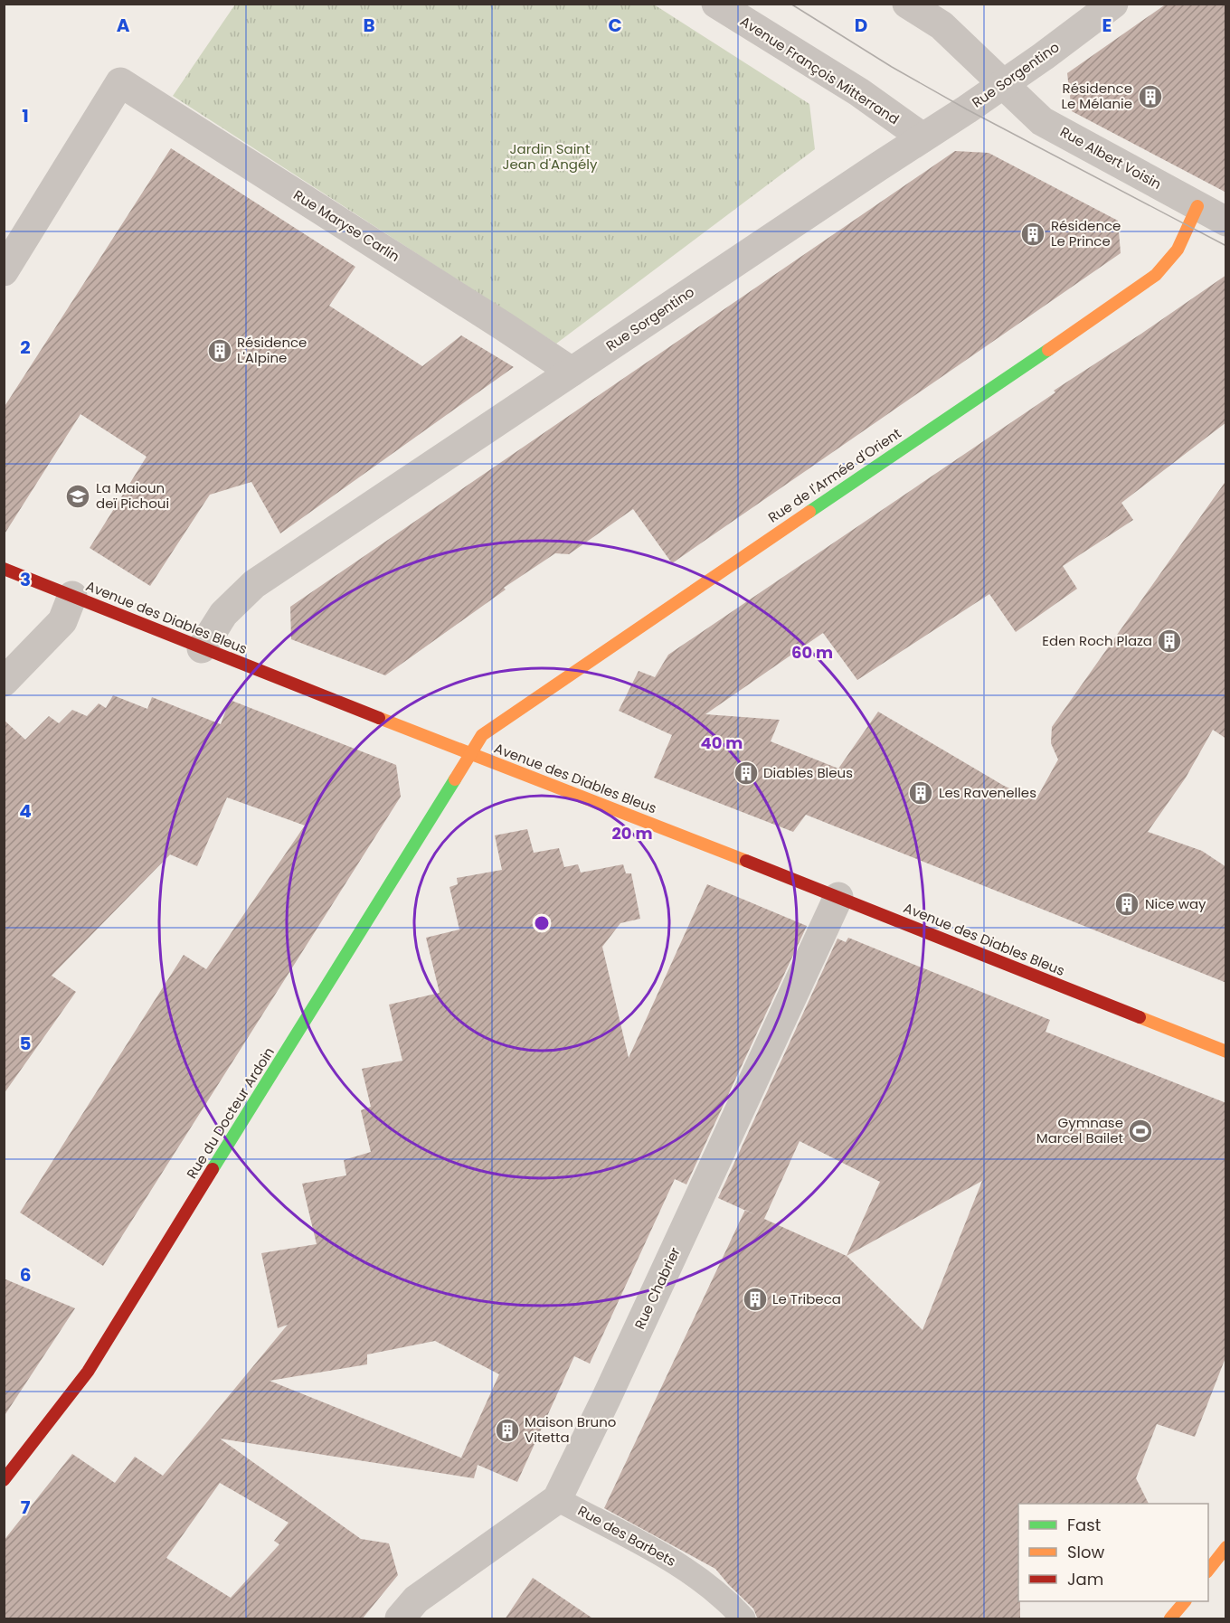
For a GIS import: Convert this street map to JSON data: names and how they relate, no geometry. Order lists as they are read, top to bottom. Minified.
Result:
{"streets":{"street":["Avenue François Mitterrand","Rue Sorgentino","Rue Albert Voisin","Rue Maryse Carlin","Rue de l'Armée d'Orient","Avenue des Diables Bleus","Rue du Docteur Ardoin","Rue Chabrier"],"lane":["Rue des Barbets"]},"crossings":[["Avenue François Mitterrand","Rue Sorgentino"],["Rue Sorgentino","Rue Albert Voisin"],["Rue Sorgentino","Rue Maryse Carlin"],["Rue Sorgentino","Avenue des Diables Bleus"],["Rue Albert Voisin","Rue de l'Armée d'Orient"],["Rue de l'Armée d'Orient","Avenue des Diables Bleus"],["Rue de l'Armée d'Orient","Rue du Docteur Ardoin"],["Avenue des Diables Bleus","Rue du Docteur Ardoin"],["Avenue des Diables Bleus","Rue Chabrier"],["Rue Chabrier","Rue des Barbets"]],"parks":["Jardin Saint Jean d'Angély"],"places":{"building":["Résidence Le Mélanie","Résidence Le Prince","Résidence L'Alpine","Eden Roch Plaza","Diables Bleus","Les Ravenelles","Nice way","Le Tribeca","Maison Bruno Vitetta"],"school or university":["La Maioun deï Pichoui"],"sports":["Gymnase Marcel Bailet"]},"legend":["Fast","Slow","Jam"],"grid":{"columns":["A","B","C","D","E"],"rows":["1","2","3","4","5","6","7"]},"rings":["60 m","40 m","20 m"]}
